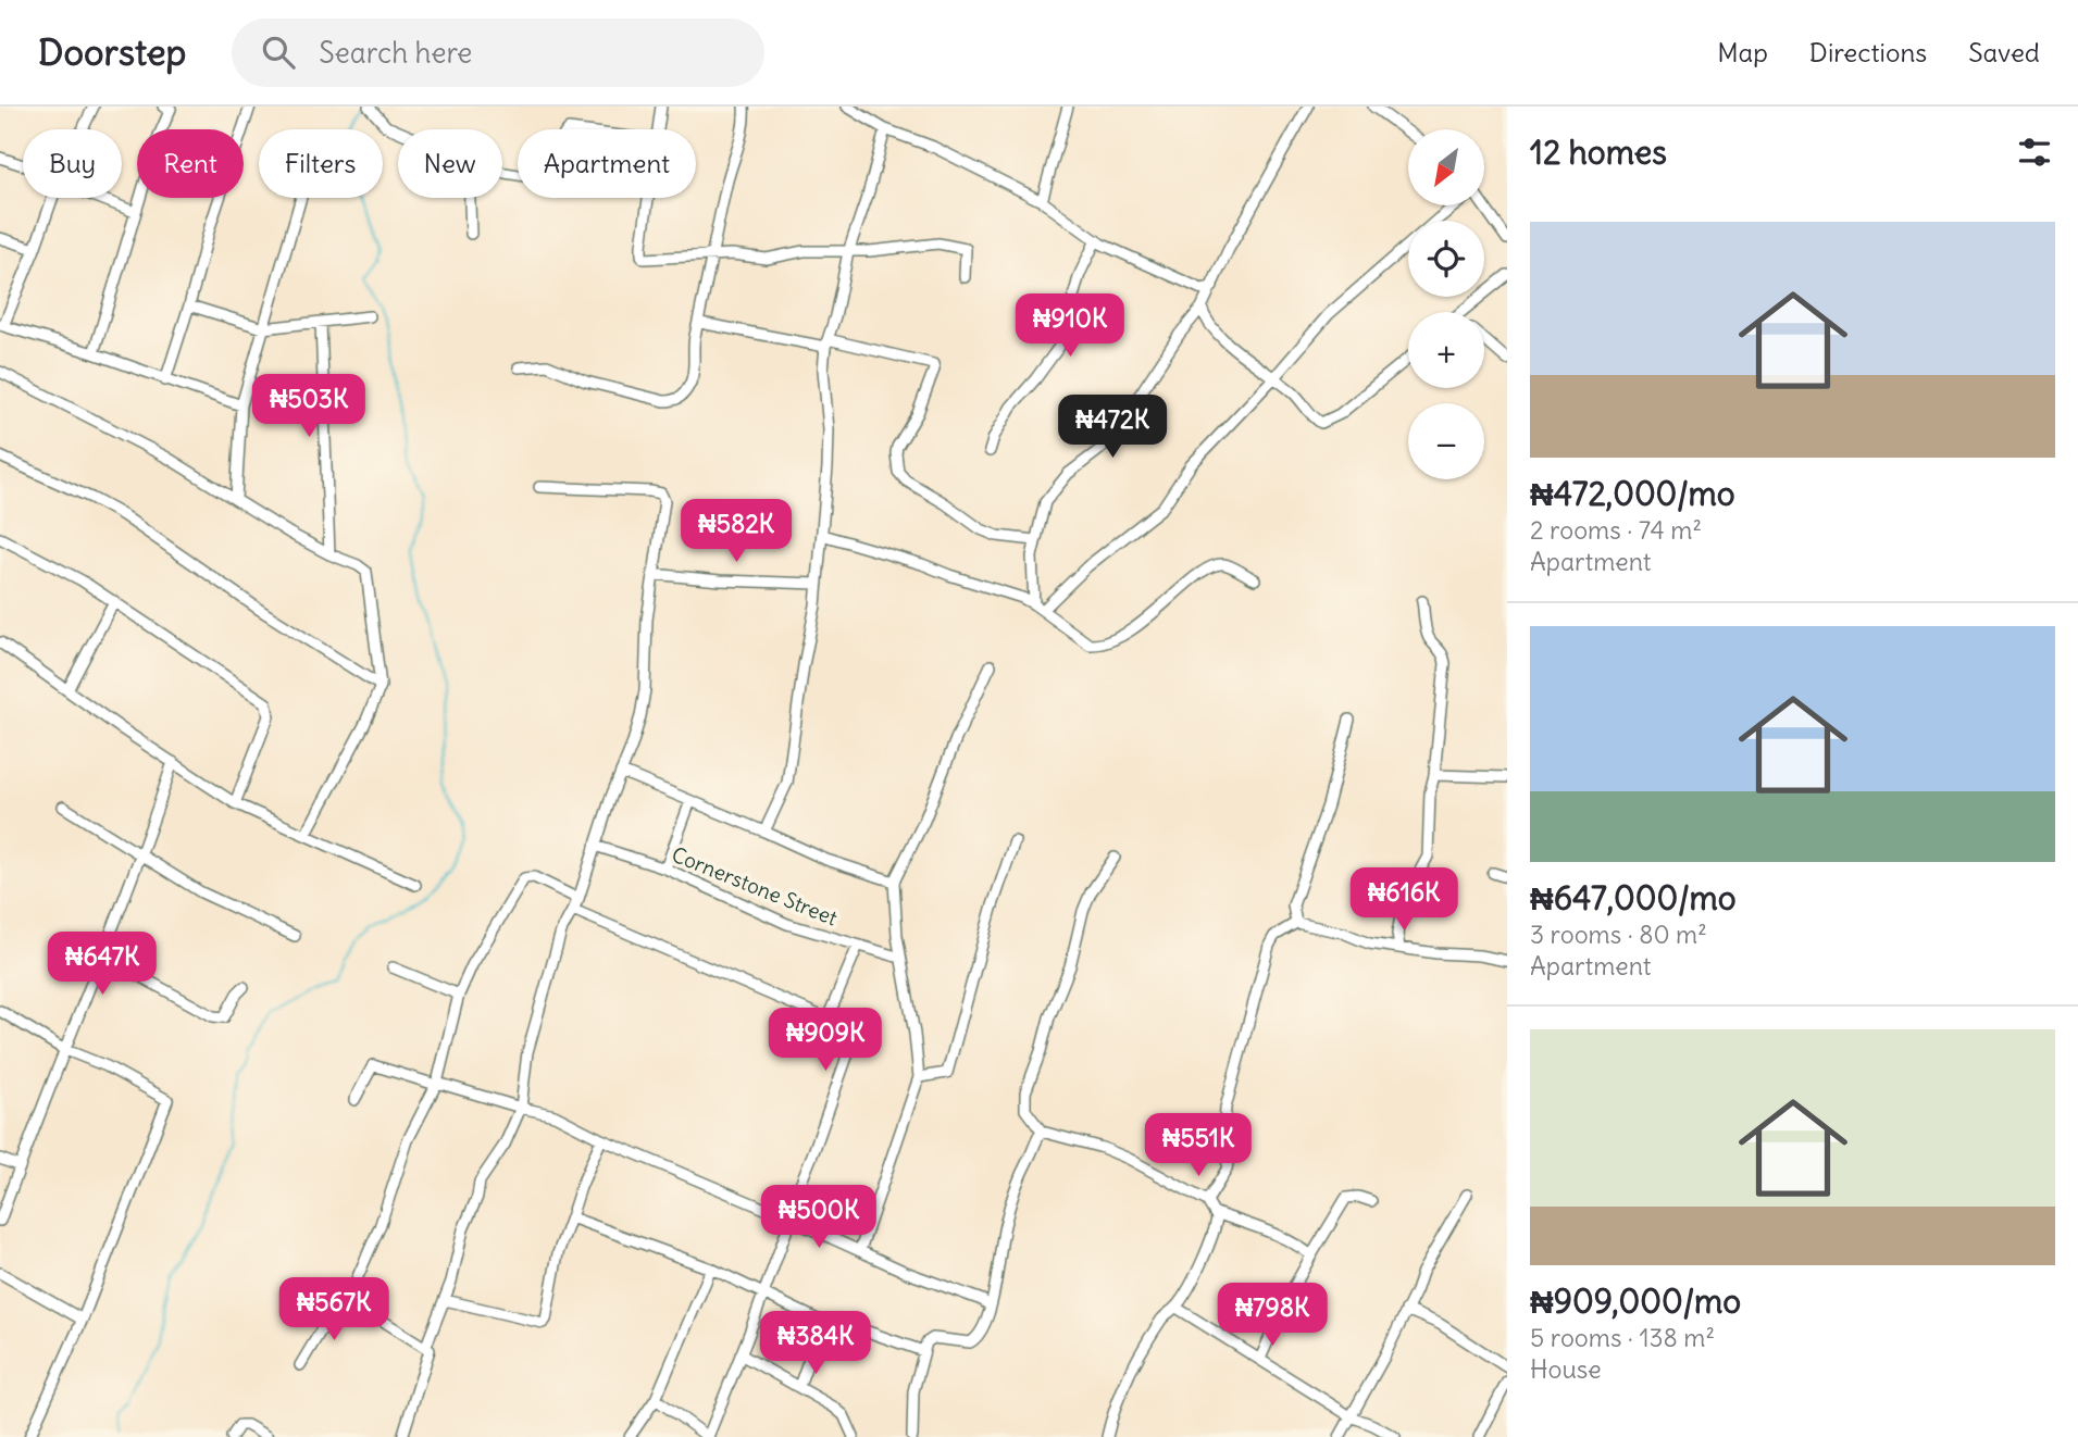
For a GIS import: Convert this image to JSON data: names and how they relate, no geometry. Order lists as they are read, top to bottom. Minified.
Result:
{"streets":{"street":["Cornerstone Street"]},"north":"bottom left","page":{"header":"Doorstep","search":"Search here","nav":["Map","Directions","Saved"],"heading":"12 homes","map_buttons":["+","−"],"chip":["Buy","Rent","Filters","New","Apartment"],"list":[{"name":"₦472,000/mo","note":"2 rooms · 74 m² · Apartment"},{"name":"₦647,000/mo","note":"3 rooms · 80 m² · Apartment"},{"name":"₦909,000/mo","note":"5 rooms · 138 m² · House"}],"price":["₦910K","₦503K","₦472K","₦582K","₦616K","₦647K","₦909K","₦551K","₦500K","₦567K","₦798K","₦384K"]}}
